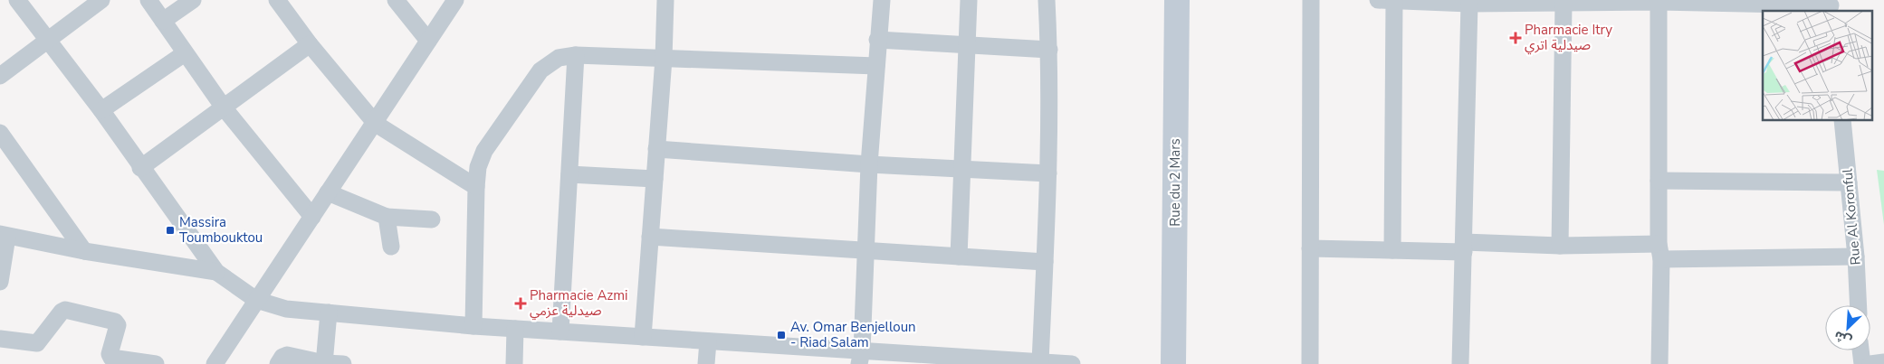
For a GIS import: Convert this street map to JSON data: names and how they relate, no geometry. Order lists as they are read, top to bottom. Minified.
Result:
{"streets":{"street":["Rue du 2 Mars","Rue Al Koronful"]},"places":{"health":["Pharmacie Itry صيدلية اتري","Pharmacie Azmi صيدلية عزمي"],"transit":["Massira Toumbouktou","Av. Omar Benjelloun - Riad Salam"]},"north":"bottom left"}
